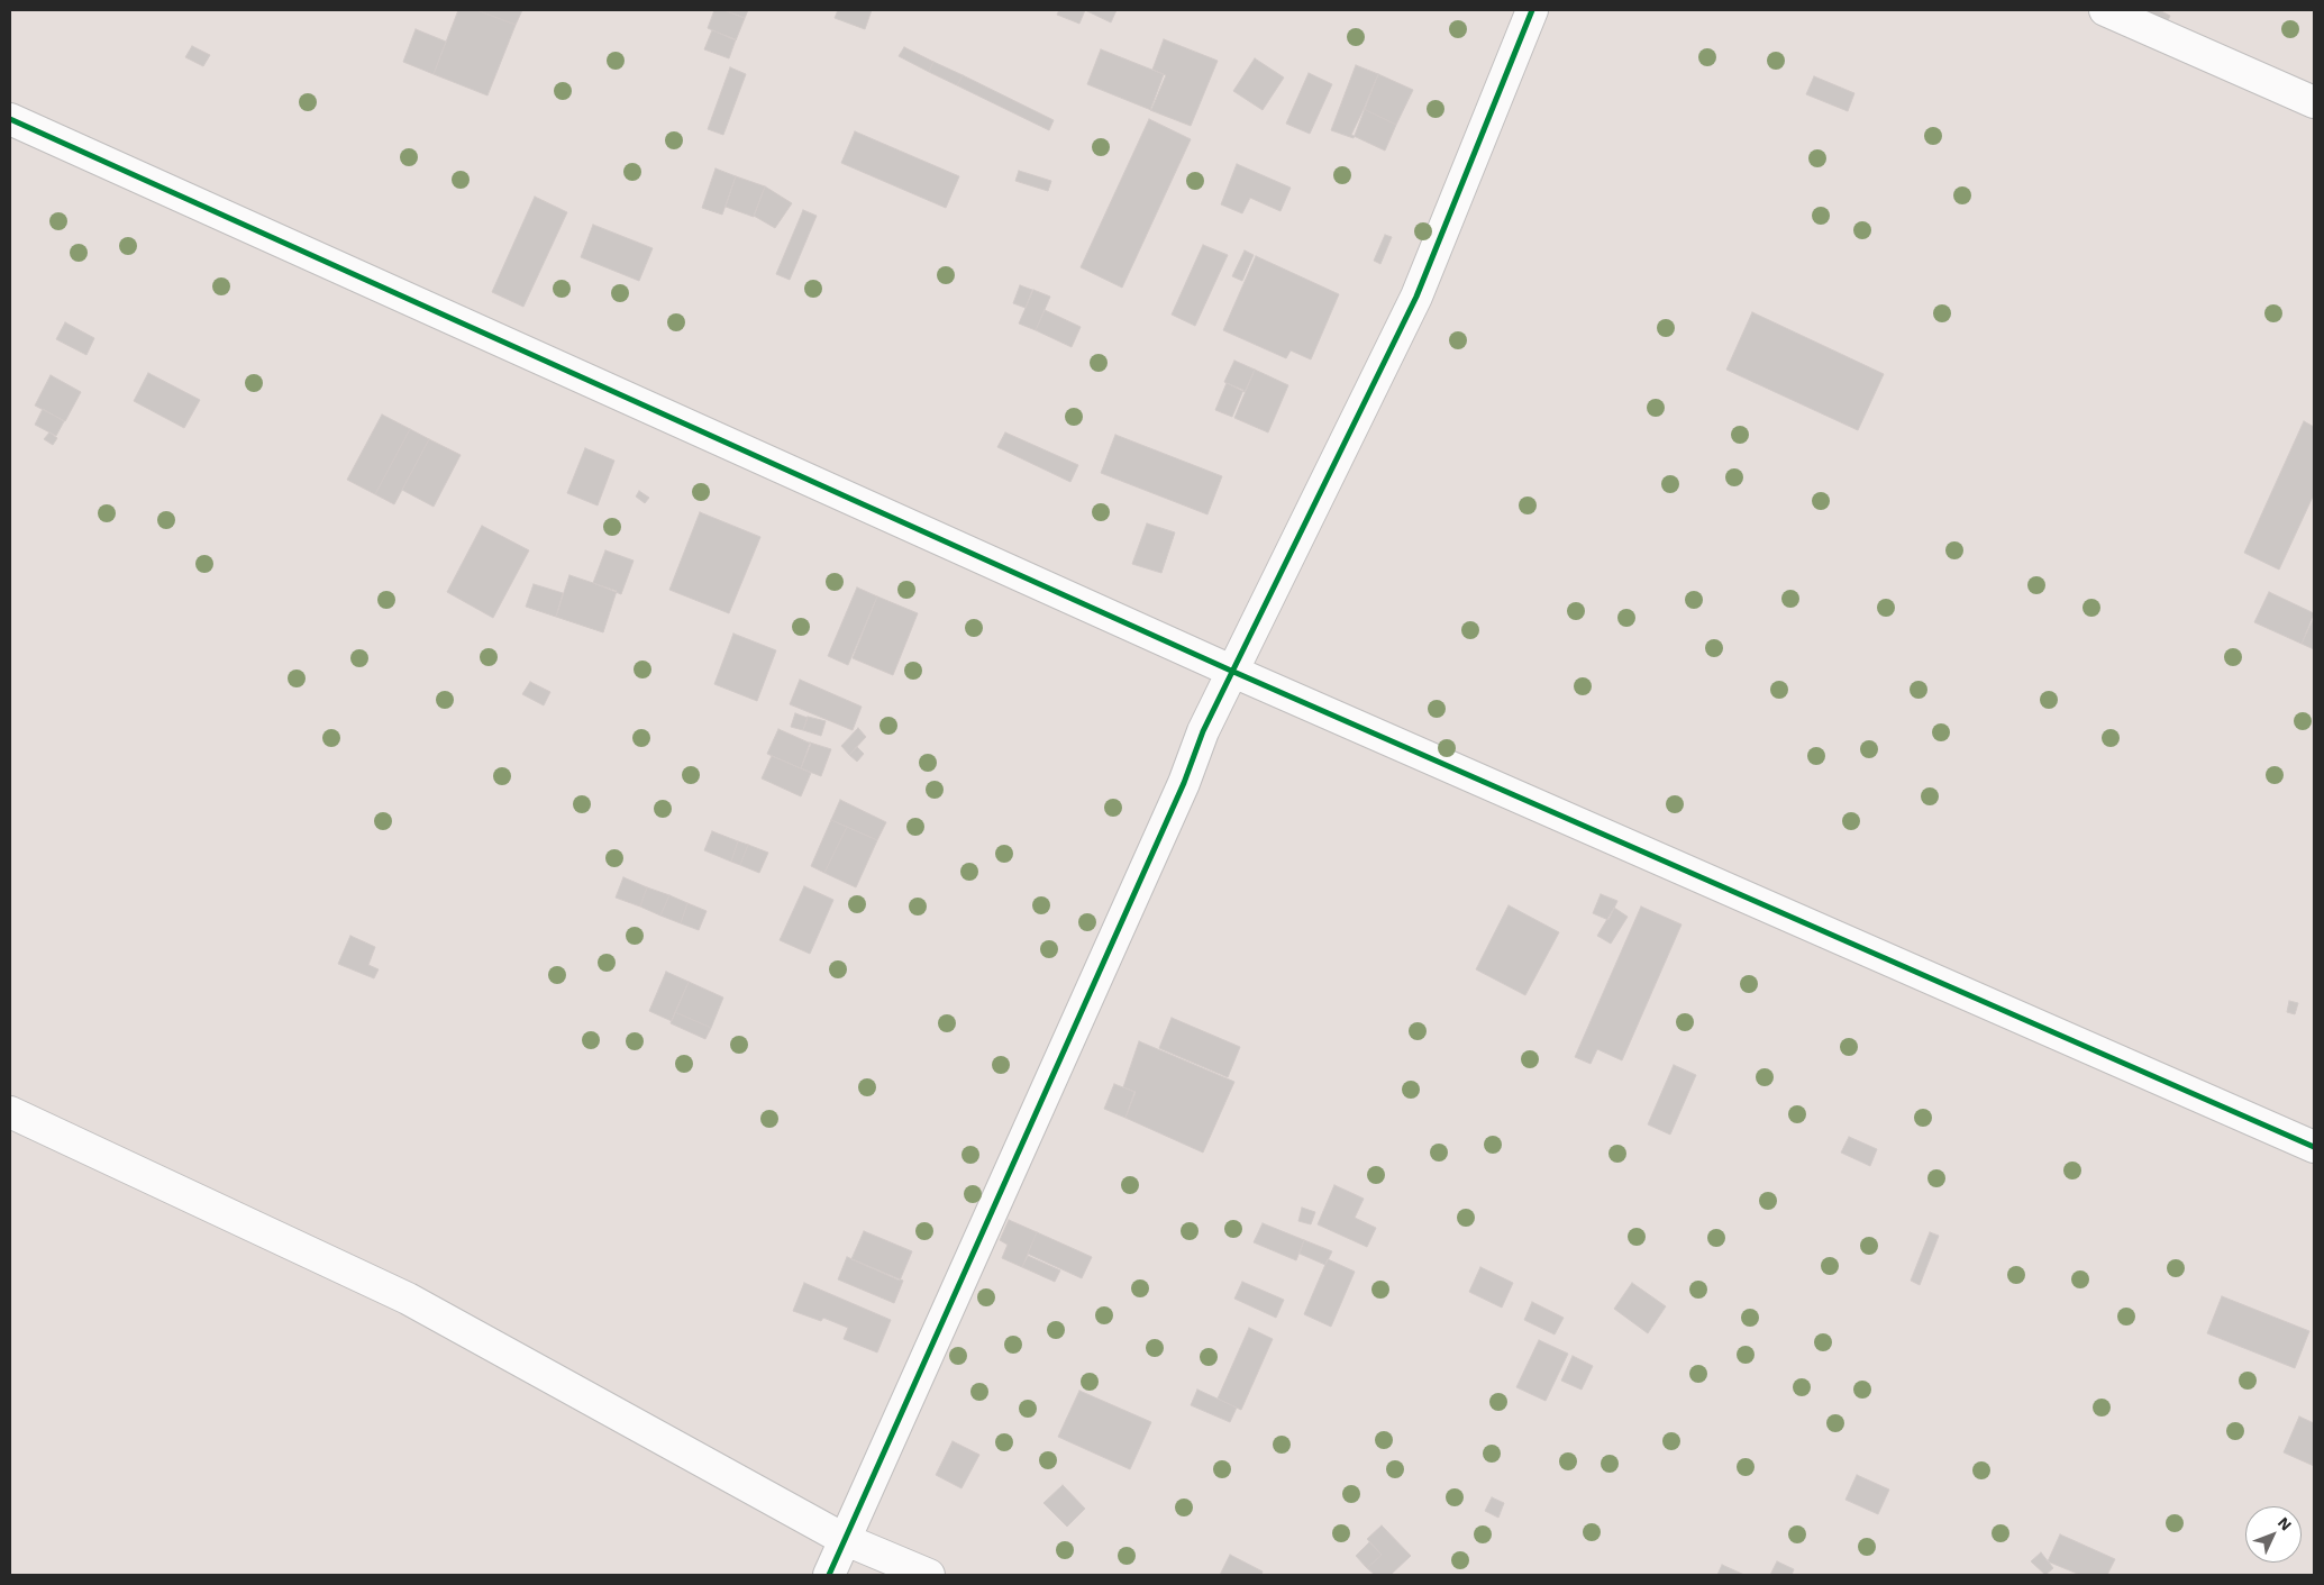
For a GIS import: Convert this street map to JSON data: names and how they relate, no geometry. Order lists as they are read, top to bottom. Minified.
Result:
{"north":"top right"}
